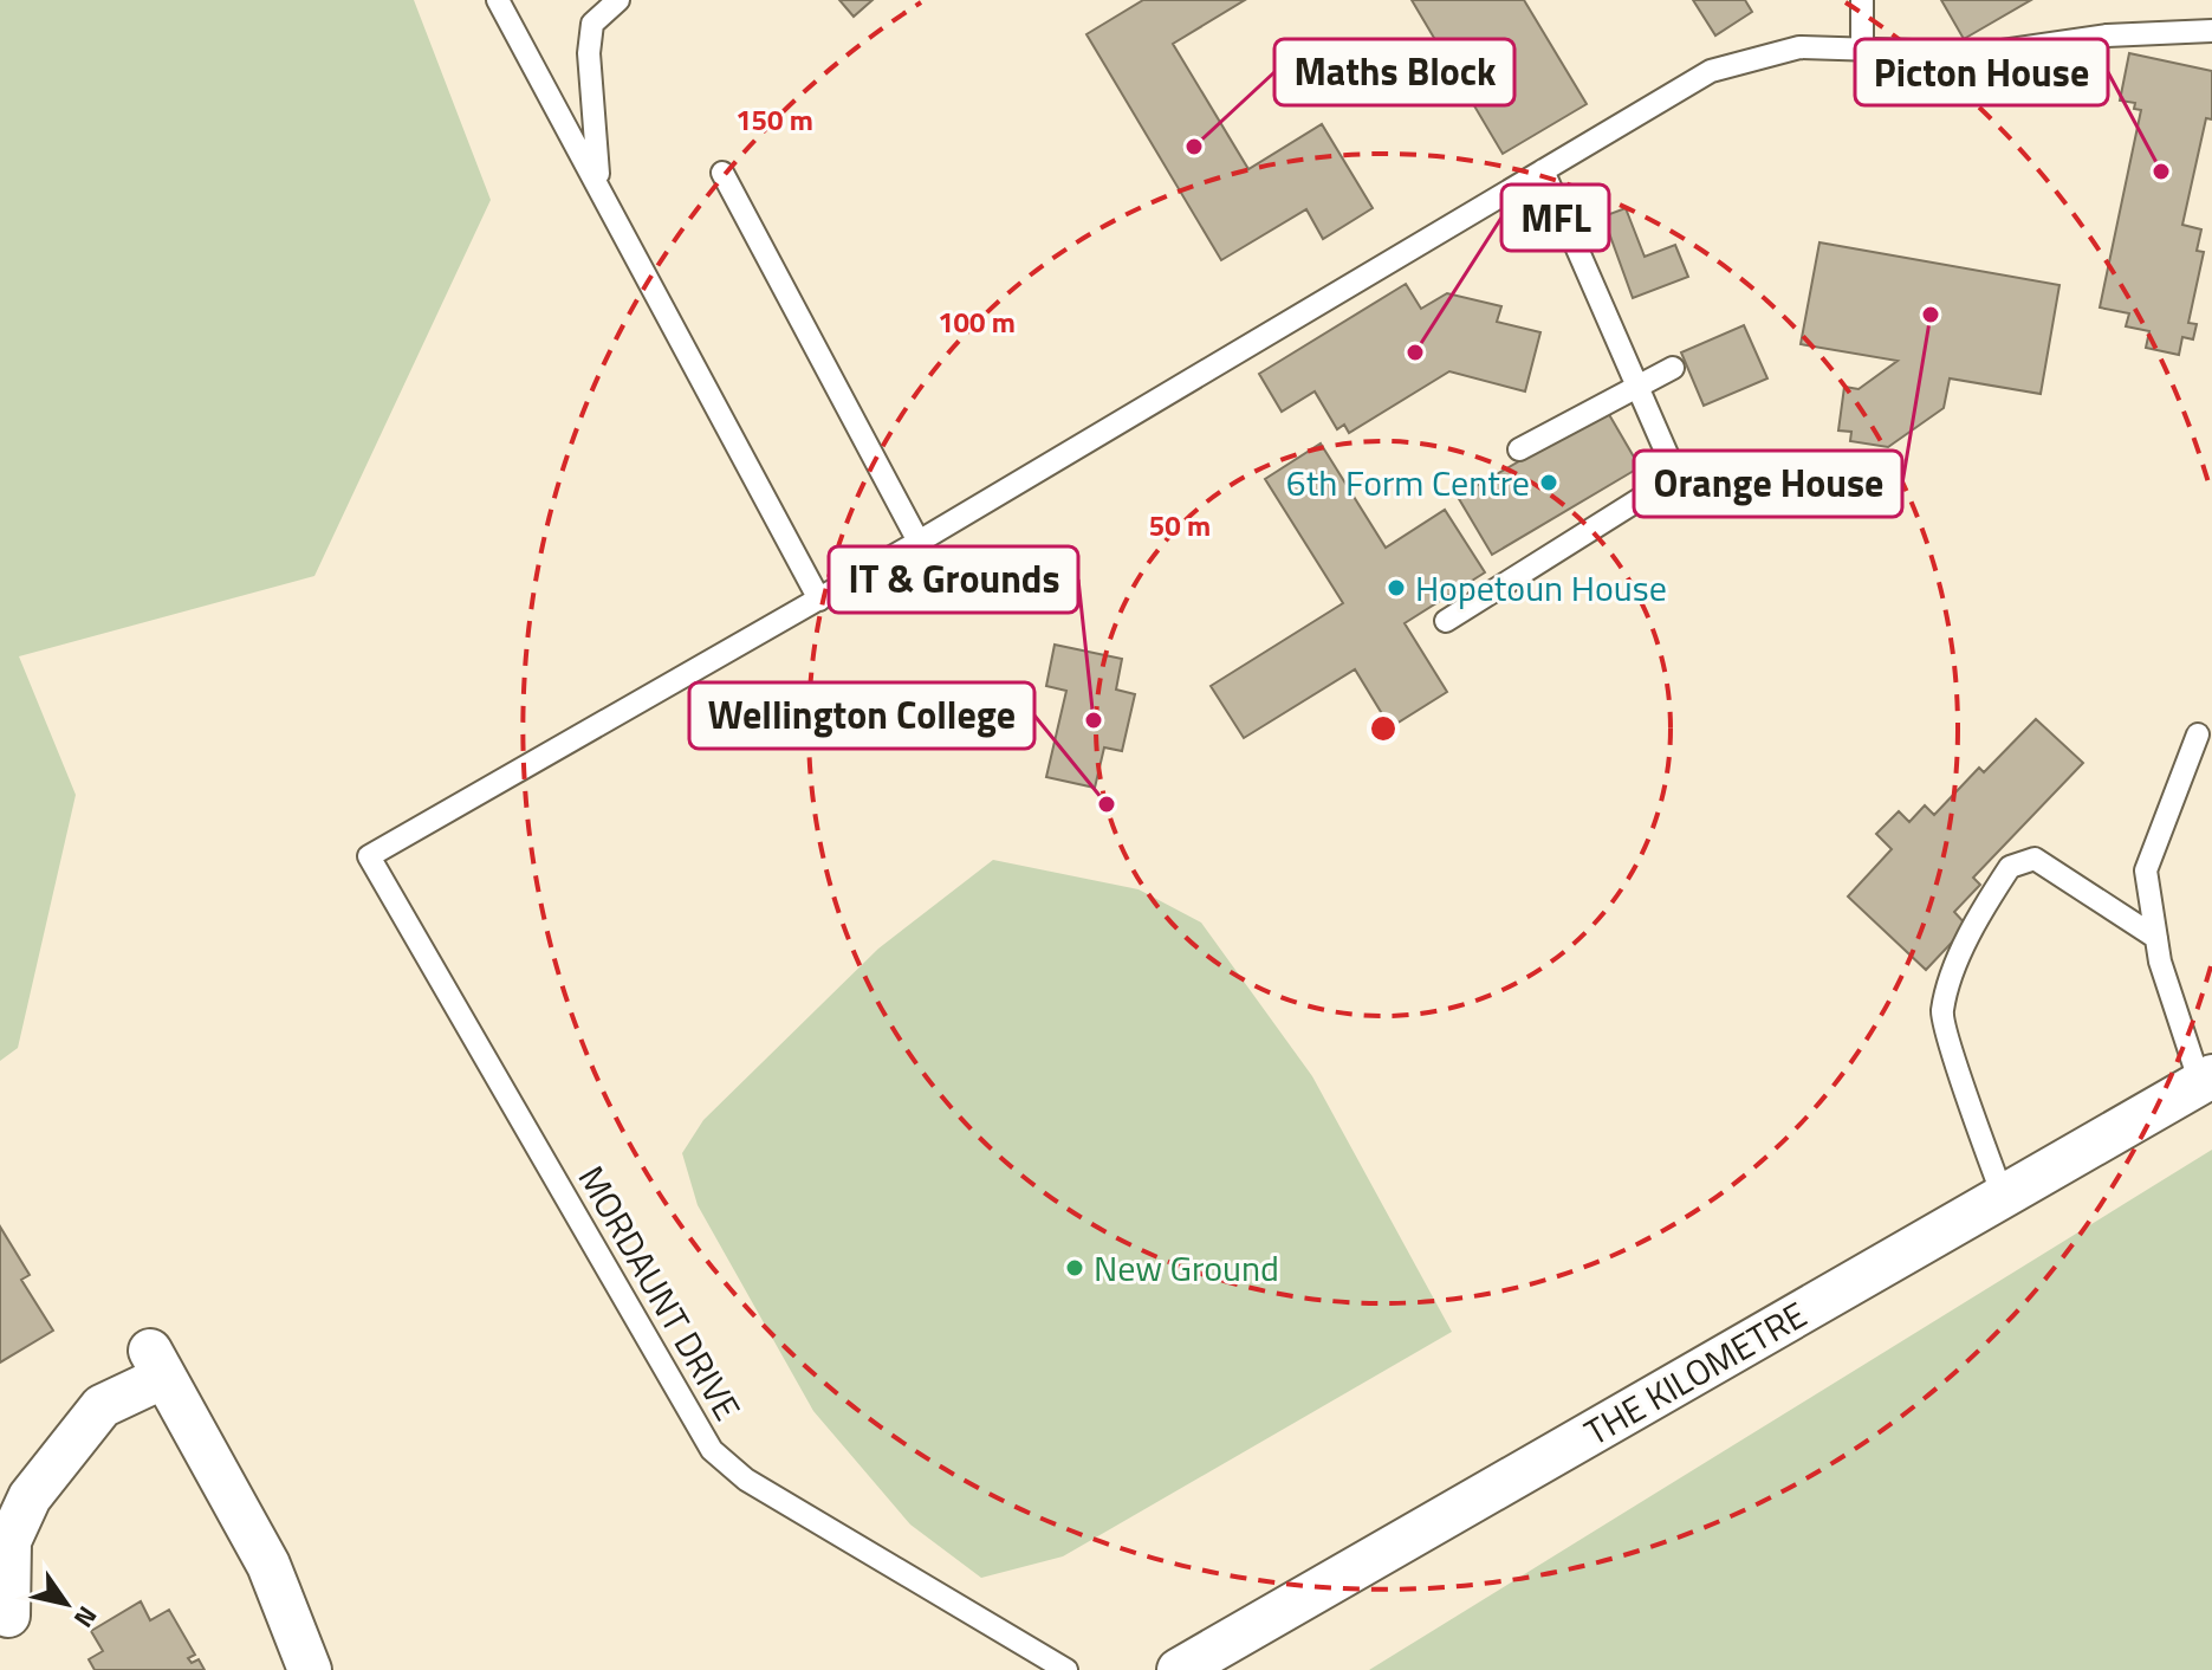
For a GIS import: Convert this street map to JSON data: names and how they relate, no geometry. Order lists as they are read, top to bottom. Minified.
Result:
{"streets":{"street":["THE KILOMETRE"],"lane":["MORDAUNT DRIVE"]},"places":["Maths Block","Picton House","Orange House","MFL","6th Form Centre","Hopetoun House","IT & Grounds","Wellington College","New Ground"],"north":"bottom right","rings":["150 m","100 m","50 m"]}
